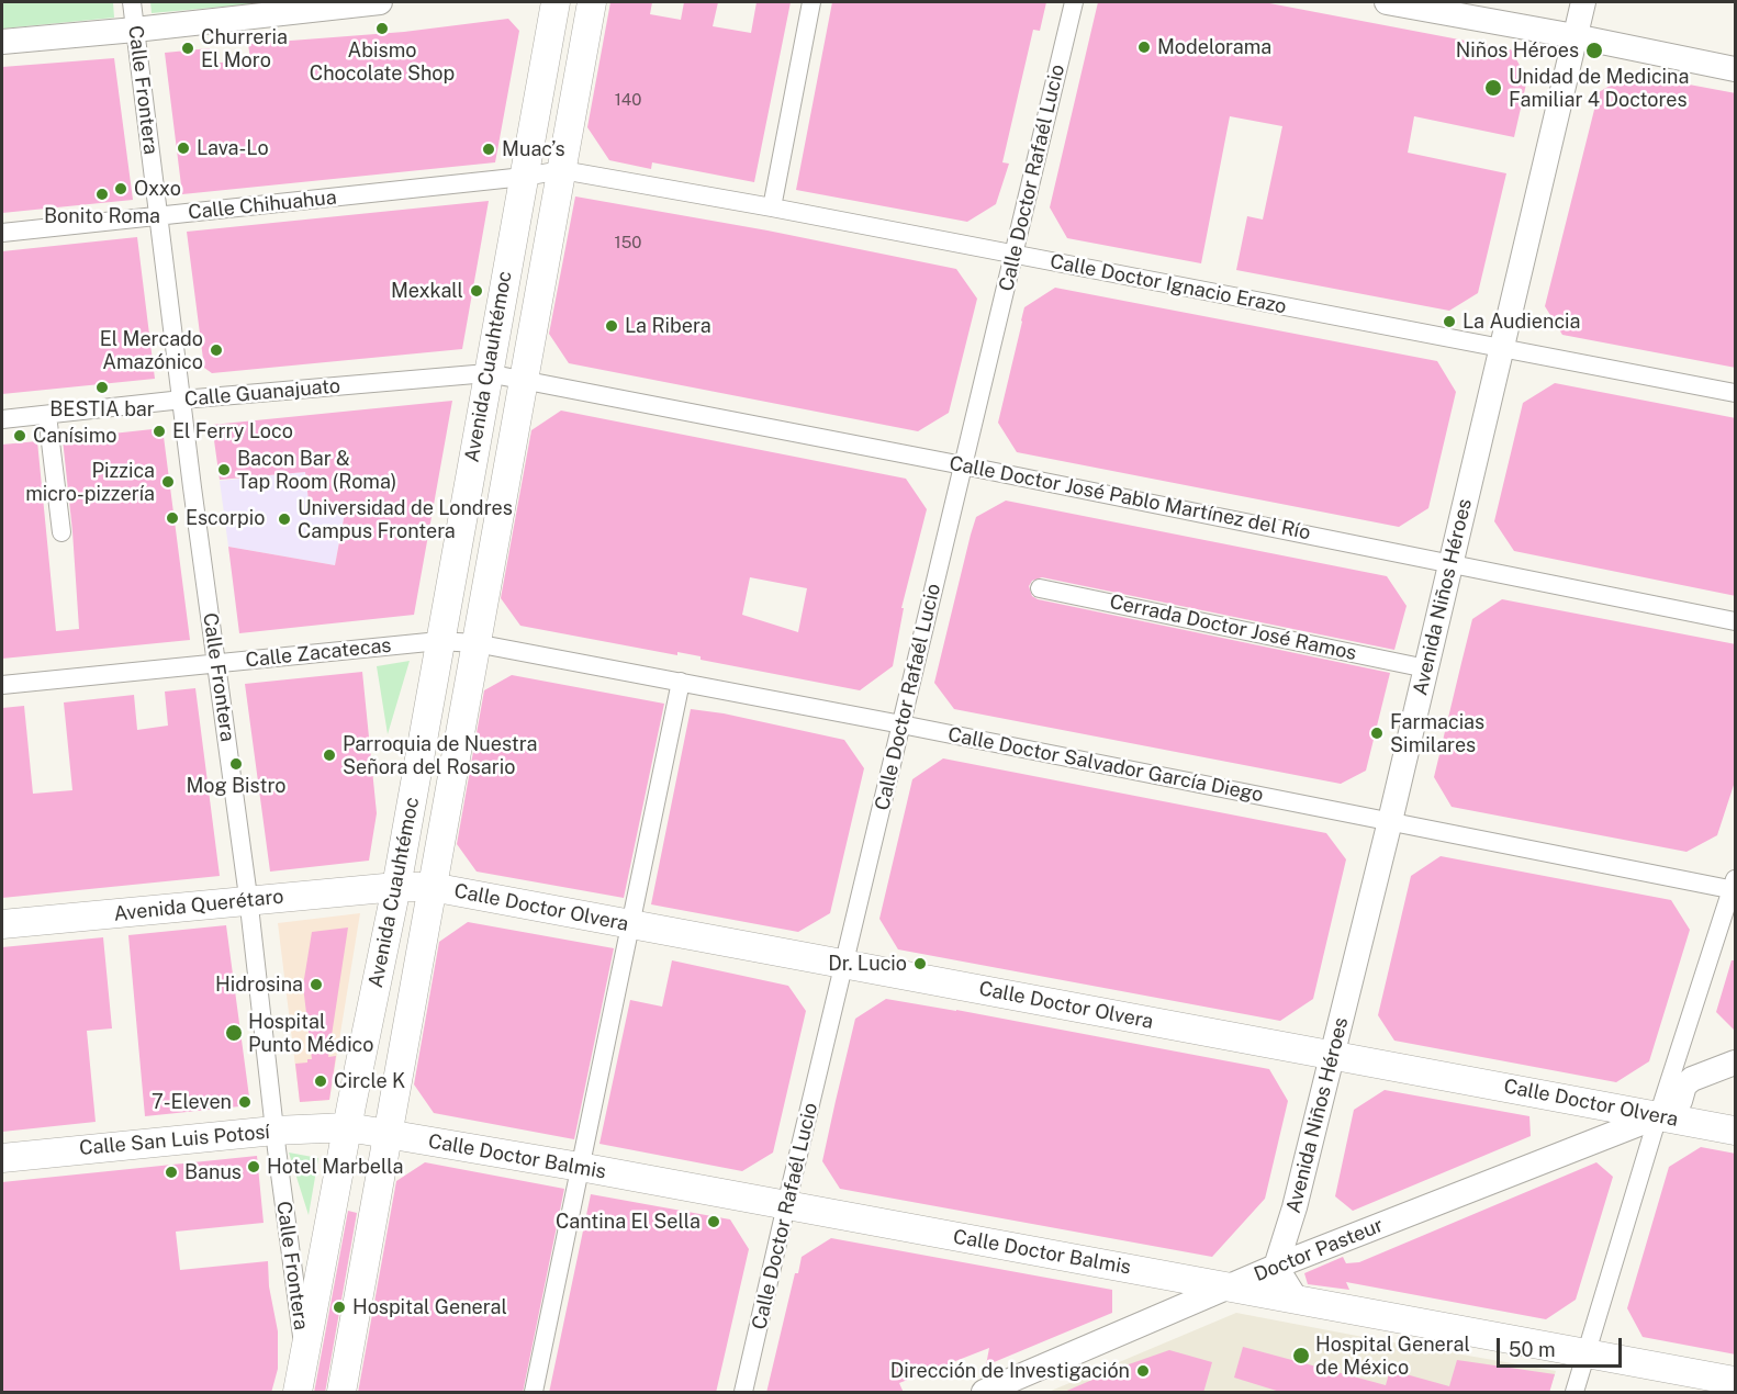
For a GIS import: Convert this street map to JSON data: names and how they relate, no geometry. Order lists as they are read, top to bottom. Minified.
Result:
{"streets":{"main road":["Avenida Cuauhtémoc","Avenida Niños Héroes","Avenida Querétaro","Calle Doctor Olvera","Calle San Luis Potosí","Calle Doctor Balmis","Doctor Pasteur"],"street":["Calle Frontera","Calle Doctor Rafaél Lucio","Calle Chihuahua","Calle Doctor Ignacio Erazo","Calle Guanajuato","Calle Doctor José Pablo Martínez del Río","Cerrada Doctor José Ramos","Calle Zacatecas","Calle Doctor Salvador García Diego"]},"crossings":[["Calle Frontera","Calle Chihuahua"],["Calle Frontera","Avenida Cuauhtémoc"],["Calle Frontera","Calle Guanajuato"],["Calle Frontera","Calle Zacatecas"],["Calle Frontera","Avenida Querétaro"],["Calle Frontera","Calle San Luis Potosí"],["Calle Doctor Rafaél Lucio","Calle Doctor Ignacio Erazo"],["Calle Doctor Rafaél Lucio","Calle Doctor José Pablo Martínez del Río"],["Calle Doctor Rafaél Lucio","Calle Doctor Salvador García Diego"],["Calle Doctor Rafaél Lucio","Calle Doctor Olvera"],["Calle Doctor Rafaél Lucio","Calle Doctor Balmis"],["Calle Chihuahua","Calle Doctor Ignacio Erazo"],["Calle Chihuahua","Avenida Cuauhtémoc"],["Calle Doctor Ignacio Erazo","Avenida Cuauhtémoc"],["Calle Doctor Ignacio Erazo","Avenida Niños Héroes"],["Avenida Cuauhtémoc","Calle Guanajuato"],["Avenida Cuauhtémoc","Calle Doctor José Pablo Martínez del Río"],["Avenida Cuauhtémoc","Calle Zacatecas"],["Avenida Cuauhtémoc","Calle Doctor Salvador García Diego"],["Avenida Cuauhtémoc","Avenida Querétaro"],["Avenida Cuauhtémoc","Calle Doctor Olvera"],["Avenida Cuauhtémoc","Calle San Luis Potosí"],["Avenida Cuauhtémoc","Calle Doctor Balmis"],["Calle Guanajuato","Calle Doctor José Pablo Martínez del Río"],["Calle Doctor José Pablo Martínez del Río","Avenida Niños Héroes"],["Avenida Niños Héroes","Cerrada Doctor José Ramos"],["Avenida Niños Héroes","Calle Doctor Salvador García Diego"],["Avenida Niños Héroes","Calle Doctor Olvera"],["Avenida Niños Héroes","Doctor Pasteur"],["Calle Zacatecas","Calle Doctor Salvador García Diego"],["Avenida Querétaro","Calle Doctor Olvera"],["Calle Doctor Olvera","Doctor Pasteur"],["Calle San Luis Potosí","Calle Doctor Balmis"],["Calle Doctor Balmis","Doctor Pasteur"]],"places":["Abismo Chocolate Shop","Modelorama","Churreria El Moro","Niños Héroes","Unidad de Medicina Familiar 4 Doctores","Lava-Lo","Muac’s","Oxxo","Bonito Roma","Mexkall","La Audiencia","La Ribera","El Mercado Amazónico","BESTIA bar","El Ferry Loco","Canísimo","Bacon Bar & Tap Room (Roma)","Pizzica micro-pizzería","Escorpio","Universidad de Londres Campus Frontera","Farmacias Similares","Parroquia de Nuestra Señora del Rosario","Mog Bistro","Dr. Lucio","Hidrosina","Hospital Punto Médico","Circle K","7-Eleven","Hotel Marbella","Banus","Cantina El Sella","Hospital General","Hospital General de México","Dirección de Investigación"],"house_numbers":["140","150"],"scale_bar":"50 m"}
